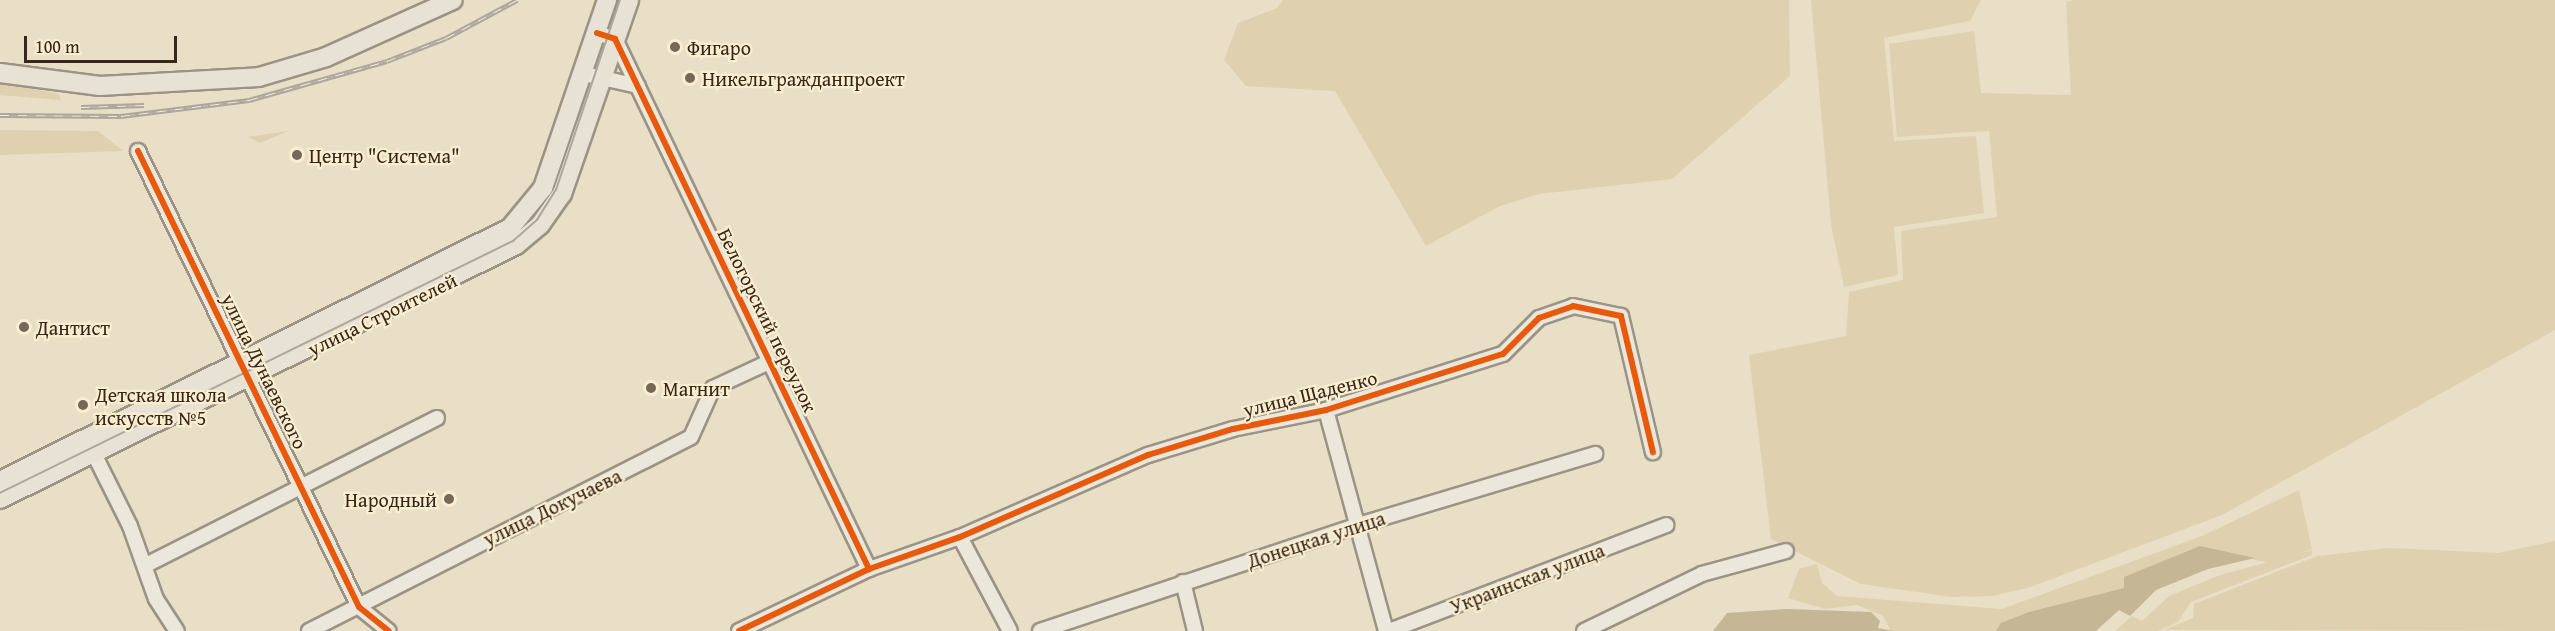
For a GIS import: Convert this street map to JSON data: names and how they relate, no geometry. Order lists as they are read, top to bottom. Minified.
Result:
{"streets":{"main road":["улица Строителей"],"street":["Белогорский переулок","улица Дунаевского","улица Щаденко","улица Докучаева","Донецкая улица","Украинская улица"]},"crossings":[["улица Строителей","Белогорский переулок"],["улица Строителей","улица Дунаевского"],["Белогорский переулок","улица Щаденко"],["Белогорский переулок","улица Докучаева"],["улица Дунаевского","улица Докучаева"]],"places":["Фигаро","Никельгражданпроект","Центр \"Система\"","Дантист","Магнит","Детская школа искусств №5","Народный"],"scale_bar":"100 m"}
